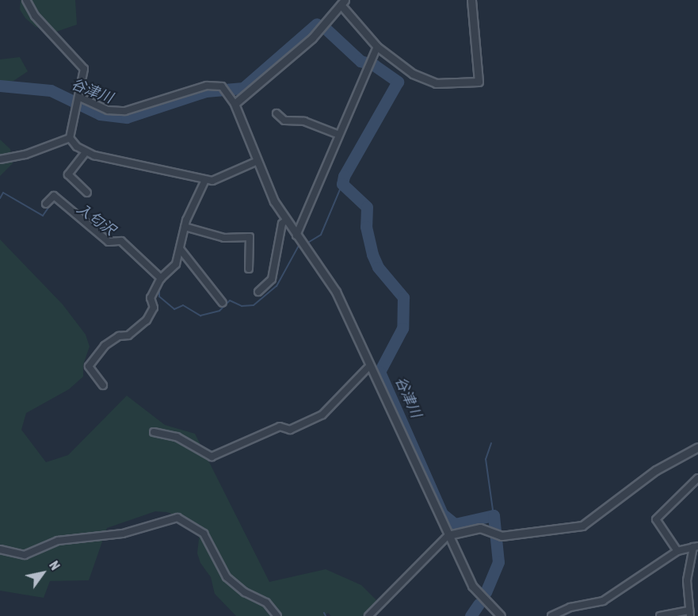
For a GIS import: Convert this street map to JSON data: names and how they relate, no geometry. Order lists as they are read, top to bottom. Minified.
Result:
{"water":["谷津川","入匂沢"],"north":"top right"}
